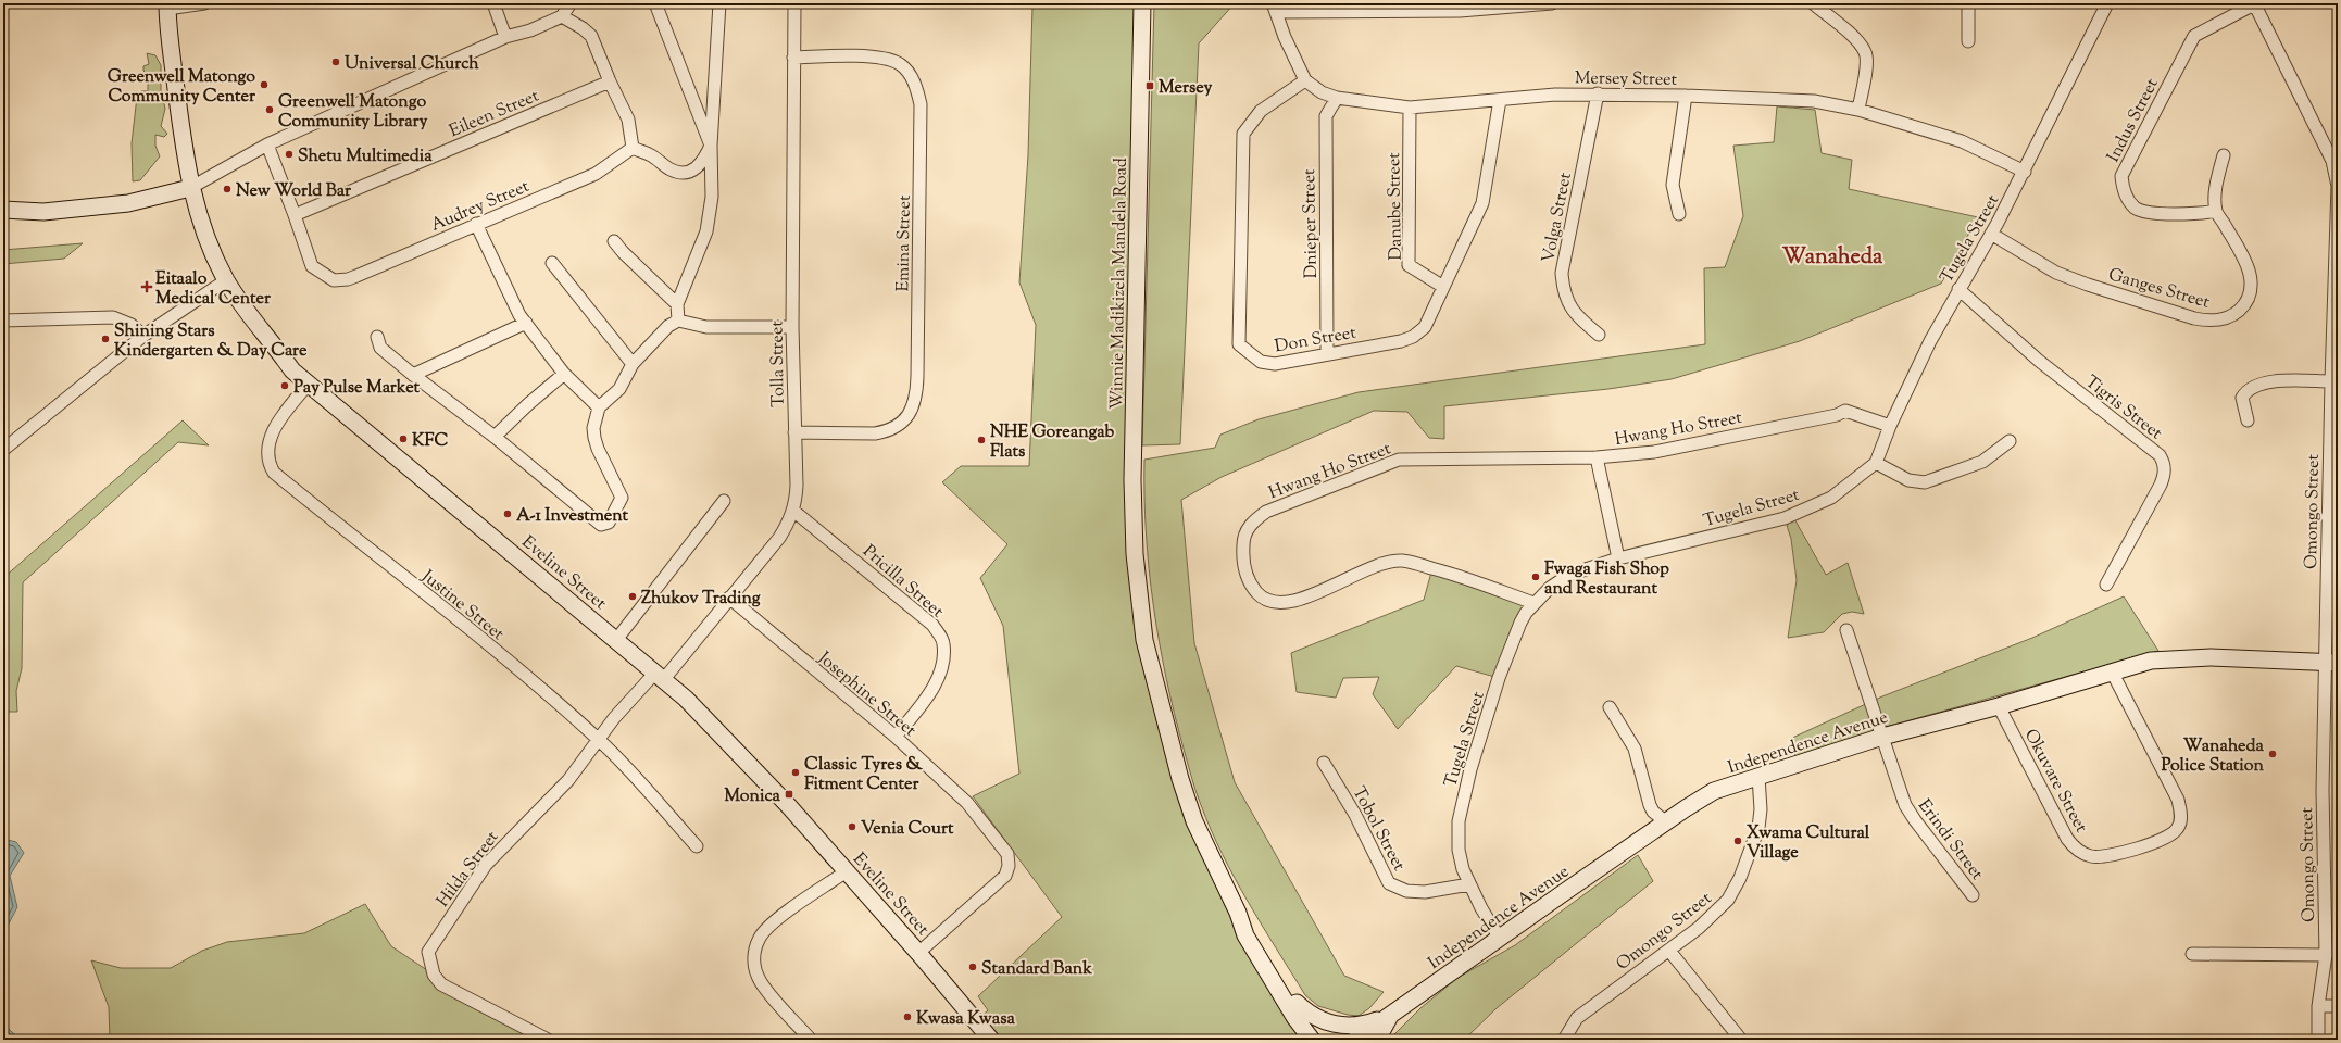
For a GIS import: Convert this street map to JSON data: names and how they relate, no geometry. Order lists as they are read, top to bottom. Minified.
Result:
{"streets":{"main road":["Winnie Madikizela Mandela Road","Eveline Street","Independence Avenue"],"street":["Mersey Street","Eileen Street","Indus Street","Audrey Street","Danube Street","Volga Street","Dnieper Street","Tugela Street","Emina Street","Ganges Street","Don Street","Tolla Street","Tigris Street","Hwang Ho Street","Omongo Street","Pricilla Street","Justine Street","Josephine Street","Okuvare Street","Tobol Street","Erindi Street","Hilda Street"]},"crossings":[["Mersey Street","Danube Street"],["Mersey Street","Volga Street"],["Mersey Street","Dnieper Street"],["Mersey Street","Tugela Street"],["Mersey Street","Don Street"],["Eileen Street","Audrey Street"],["Indus Street","Ganges Street"],["Indus Street","Omongo Street"],["Danube Street","Don Street"],["Dnieper Street","Don Street"],["Tugela Street","Ganges Street"],["Tugela Street","Tigris Street"],["Tugela Street","Hwang Ho Street"],["Tugela Street","Independence Avenue"],["Tugela Street","Tobol Street"],["Emina Street","Tolla Street"],["Tolla Street","Eveline Street"],["Tolla Street","Pricilla Street"],["Tolla Street","Josephine Street"],["Tolla Street","Hilda Street"],["Omongo Street","Independence Avenue"],["Eveline Street","Justine Street"],["Eveline Street","Josephine Street"],["Eveline Street","Hilda Street"],["Pricilla Street","Josephine Street"],["Justine Street","Hilda Street"],["Independence Avenue","Okuvare Street"],["Independence Avenue","Erindi Street"]],"districts":["Wanaheda"],"places":{"other":["Universal Church","Greenwell Matongo Community Center","Greenwell Matongo Community Library","Shetu Multimedia","New World Bar","Shining Stars Kindergarten & Day Care","Pay Pulse Market","KFC","NHE Goreangab Flats","A-1 Investment","Fwaga Fish Shop and Restaurant","Zhukov Trading","Wanaheda Police Station","Classic Tyres & Fitment Center","Venia Court","Xwama Cultural Village","Standard Bank","Kwasa Kwasa"],"transit":["Mersey","Monica"],"health":["Eitaalo Medical Center"]}}
